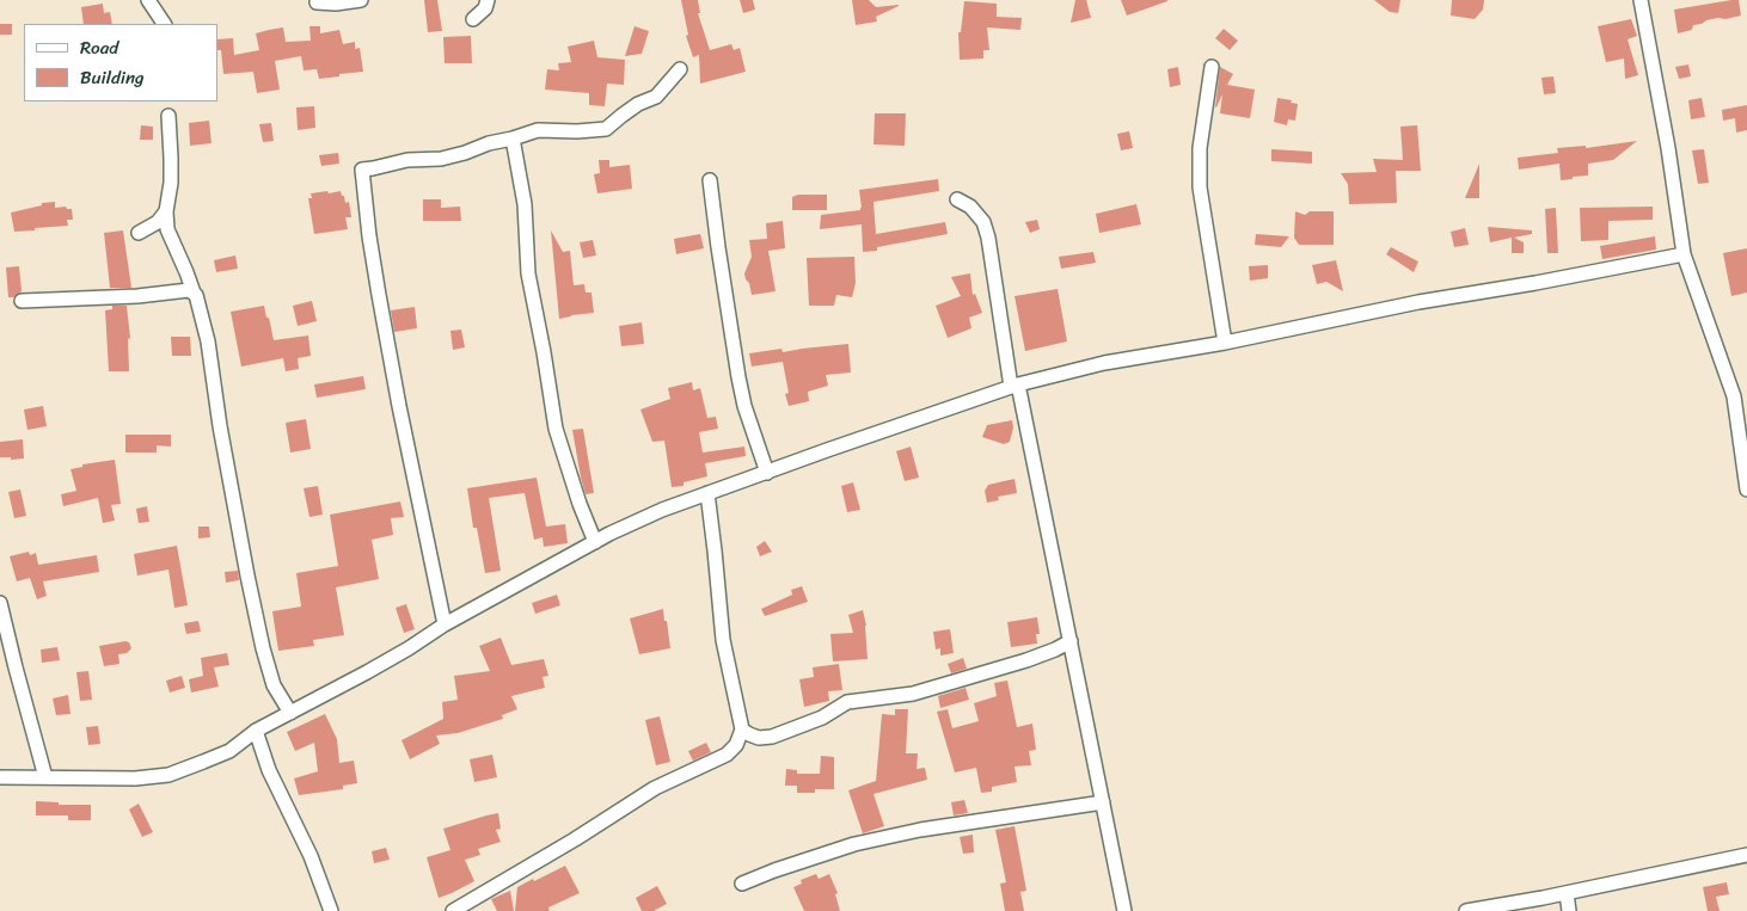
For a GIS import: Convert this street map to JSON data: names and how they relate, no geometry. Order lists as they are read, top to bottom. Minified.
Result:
{"legend":["Road","Building"]}
